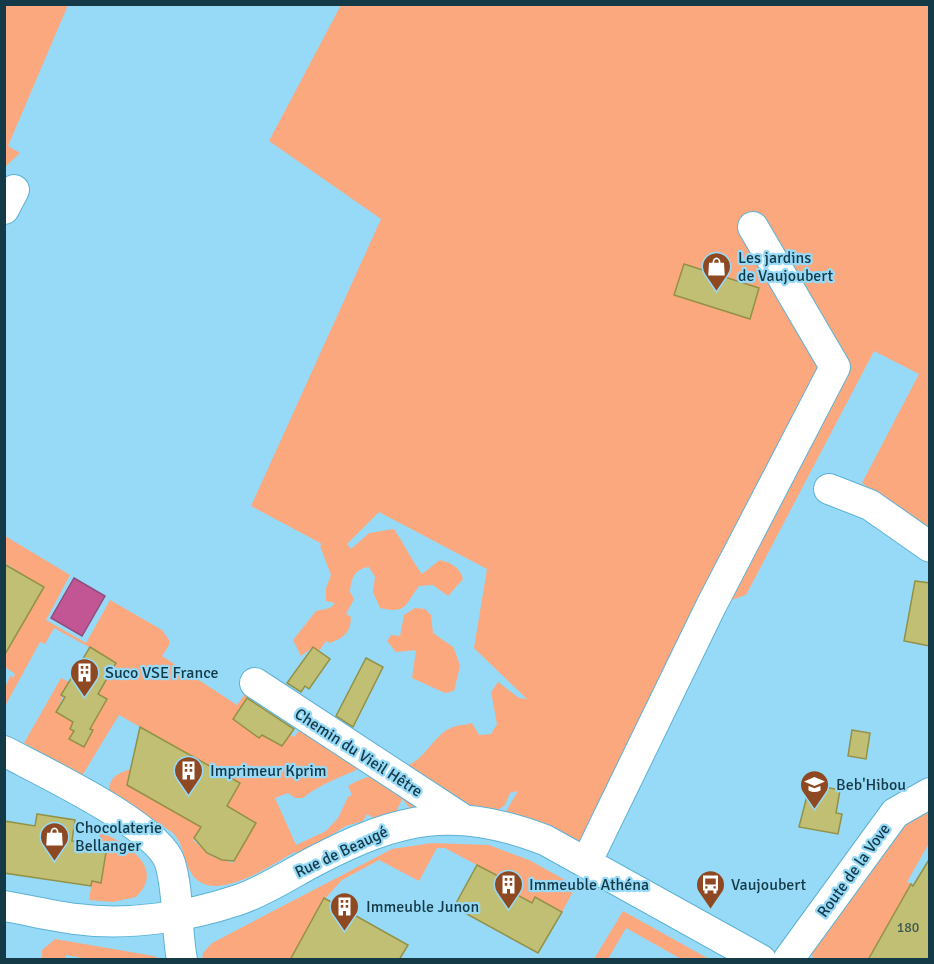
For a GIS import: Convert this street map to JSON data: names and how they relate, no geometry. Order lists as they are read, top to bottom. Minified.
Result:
{"streets":{"street":["Chemin du Vieil Hêtre","Rue de Beaugé","Route de la Vove"]},"crossings":[["Chemin du Vieil Hêtre","Rue de Beaugé"]],"places":{"shop":["Les jardins de Vaujoubert","Chocolaterie Bellanger"],"building":["Suco VSE France","Imprimeur Kprim","Immeuble Athéna","Immeuble Junon"],"school or university":["Beb'Hibou"],"bus stop":["Vaujoubert"]},"house_numbers":["180"]}
